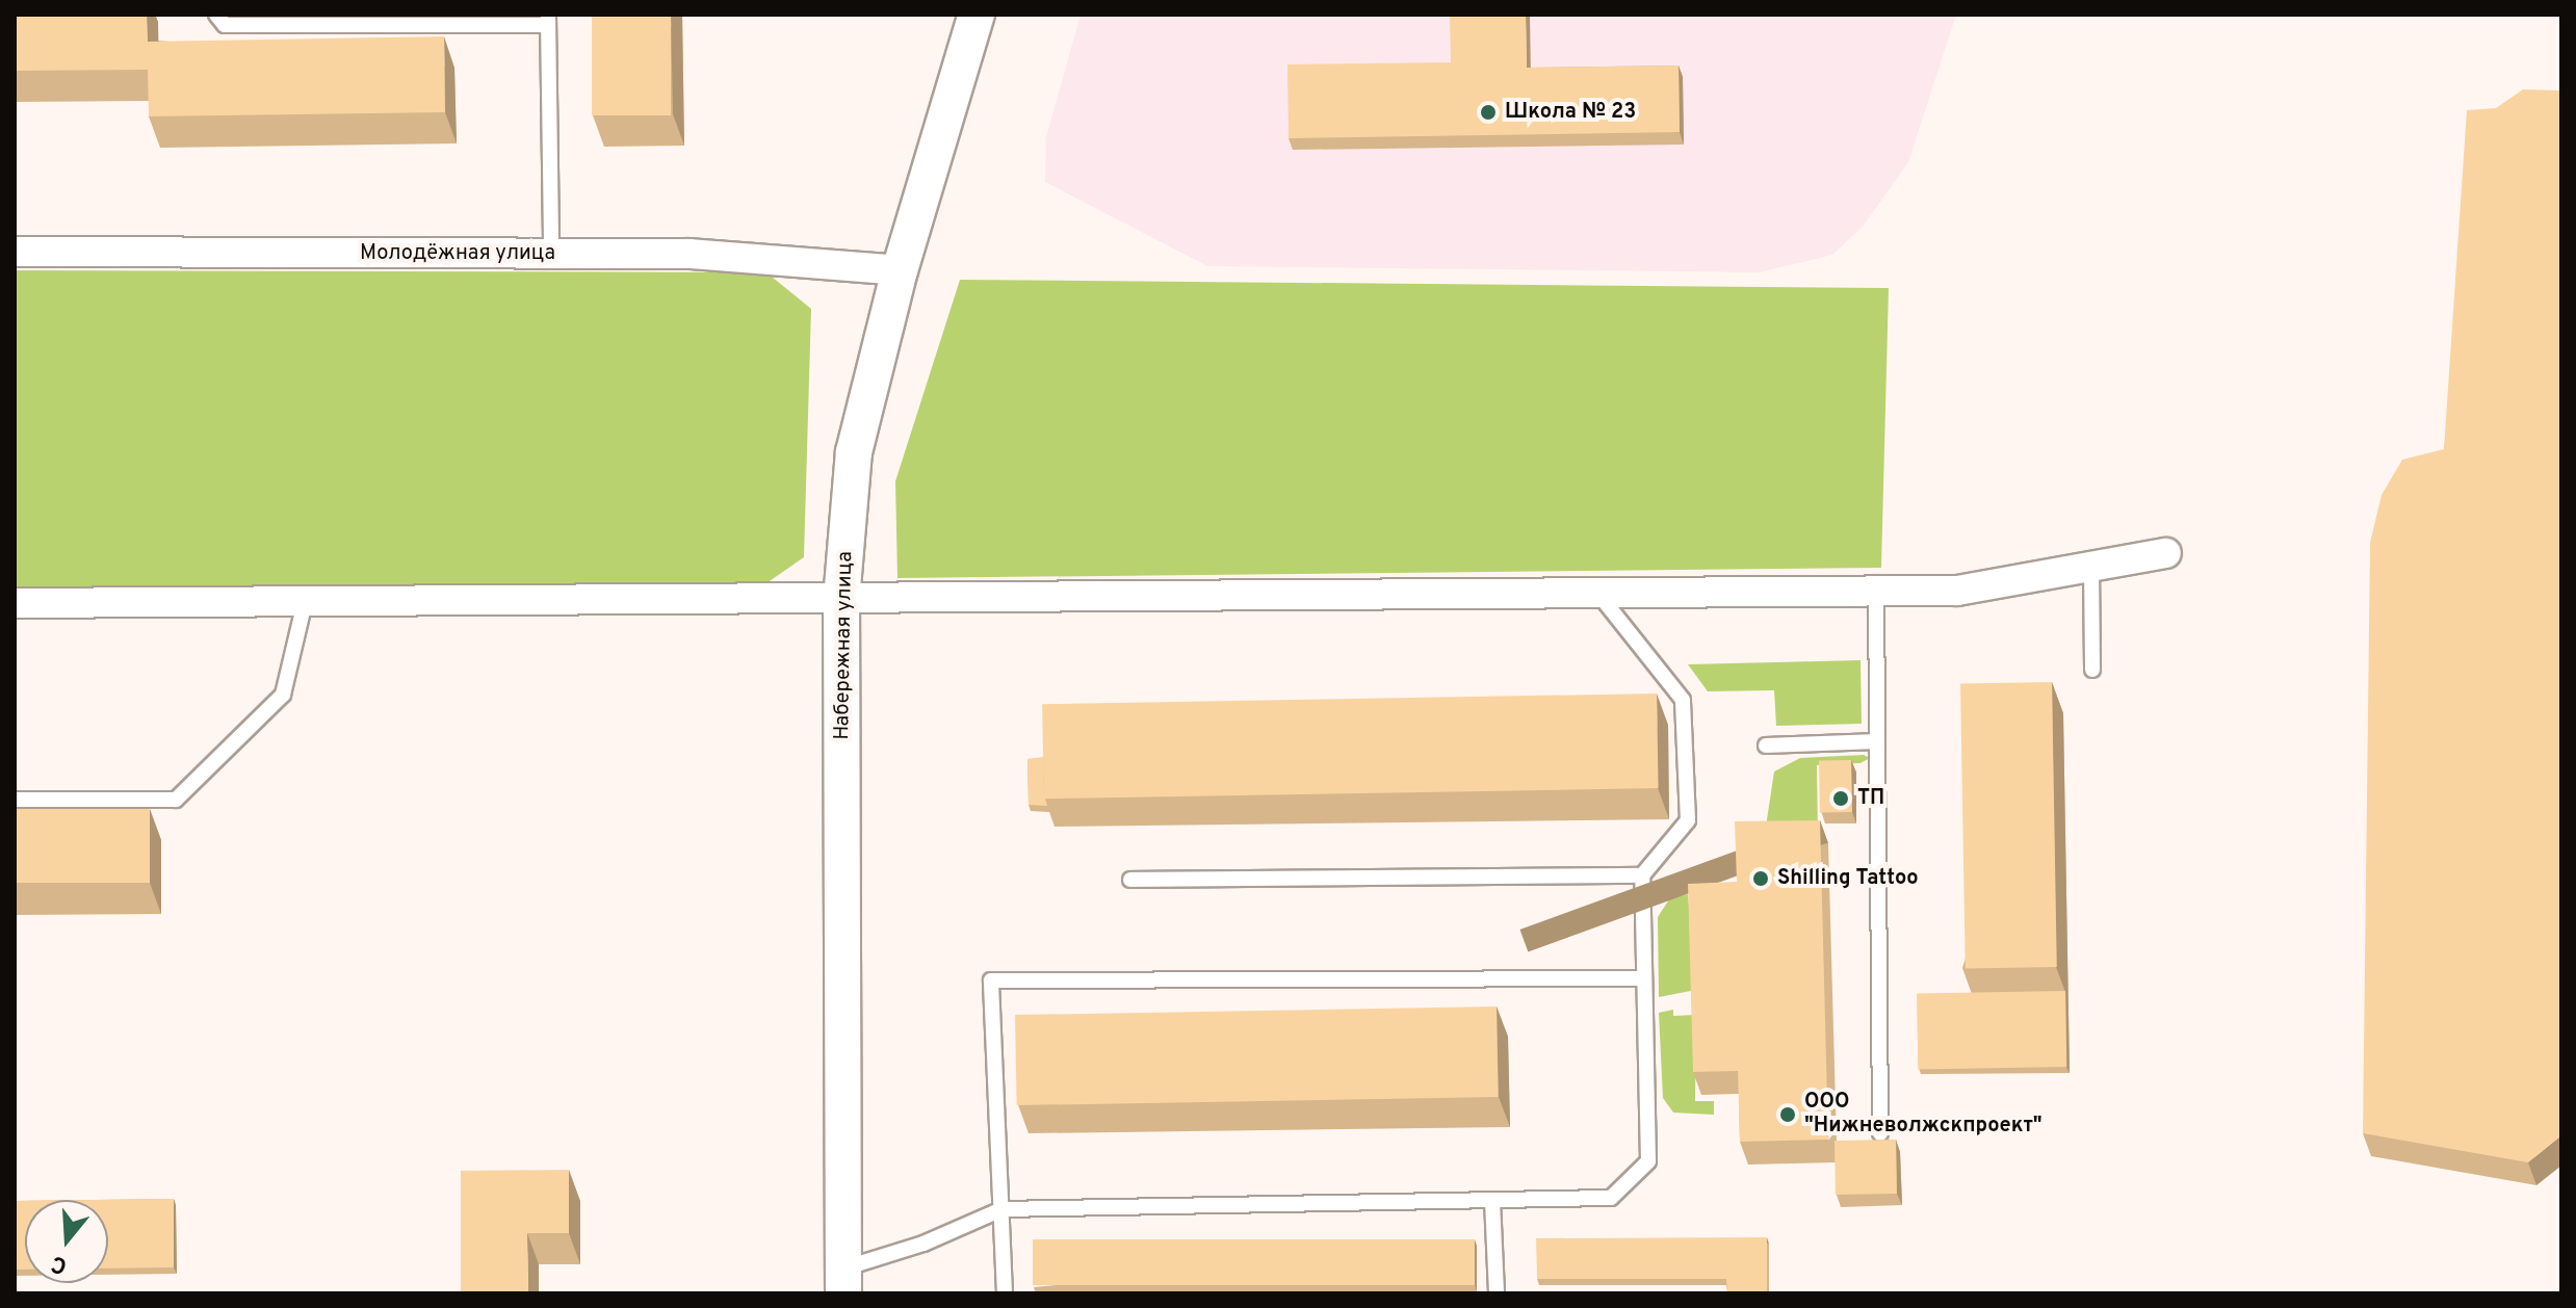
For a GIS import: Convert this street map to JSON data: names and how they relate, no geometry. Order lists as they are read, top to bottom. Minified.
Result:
{"streets":{"street":["Молодёжная улица","Набережная улица"]},"crossings":[["Молодёжная улица","Набережная улица"]],"places":["Школа № 23","ТП","Shilling Tattoo","ООО \"Нижневолжскпроект\""],"north":"bottom"}
